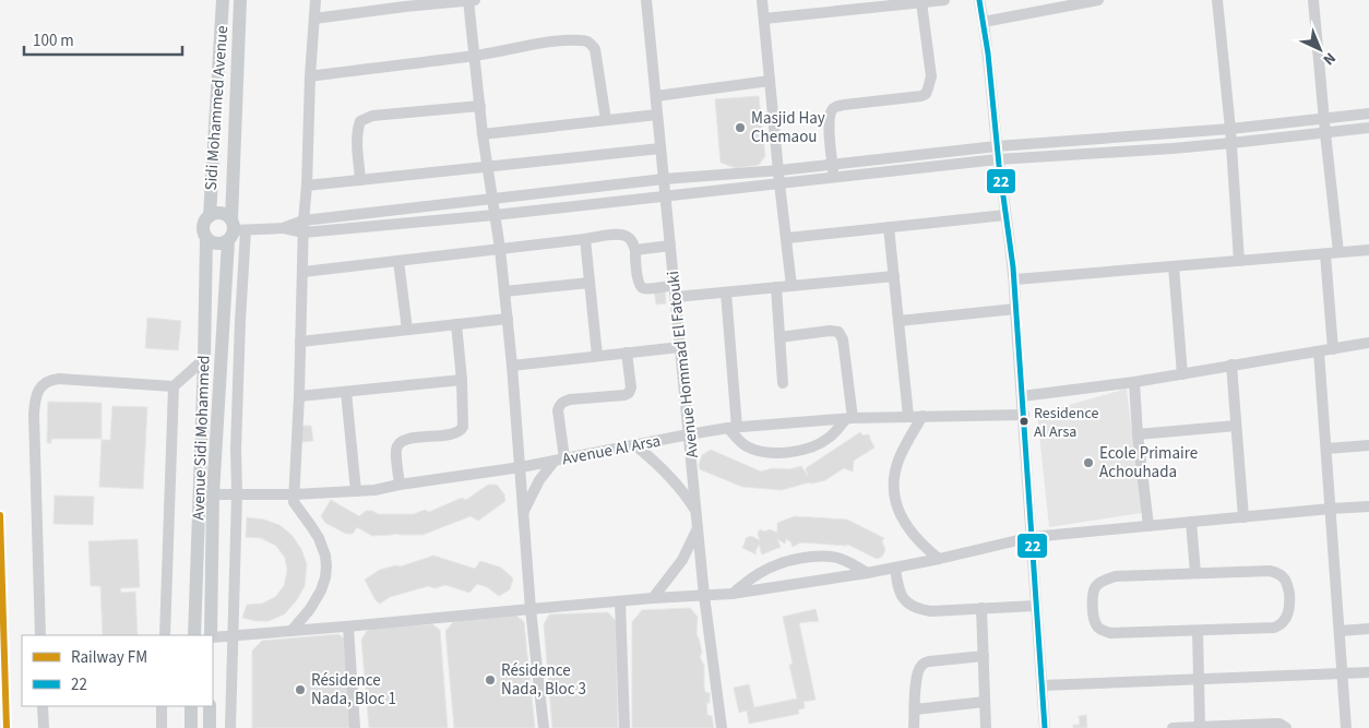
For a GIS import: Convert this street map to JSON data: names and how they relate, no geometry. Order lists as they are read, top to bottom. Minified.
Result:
{"streets":{"main road":["Sidi Mohammed Avenue","Avenue Sidi Mohammed"],"street":["Avenue Hommad El Fatouki","Avenue Al Arsa"]},"crossings":[["Sidi Mohammed Avenue","Avenue Sidi Mohammed"],["Avenue Hommad El Fatouki","Avenue Al Arsa"],["Avenue Sidi Mohammed","Avenue Al Arsa"]],"places":["Masjid Hay Chemaou","Residence Al Arsa","Ecole Primaire Achouhada","Résidence Nada, Bloc 3","Résidence Nada, Bloc 1"],"lines":["transit line 22","rail line FM"],"legend":["Railway FM","22"],"scale_bar":"100 m","north":"bottom right"}
